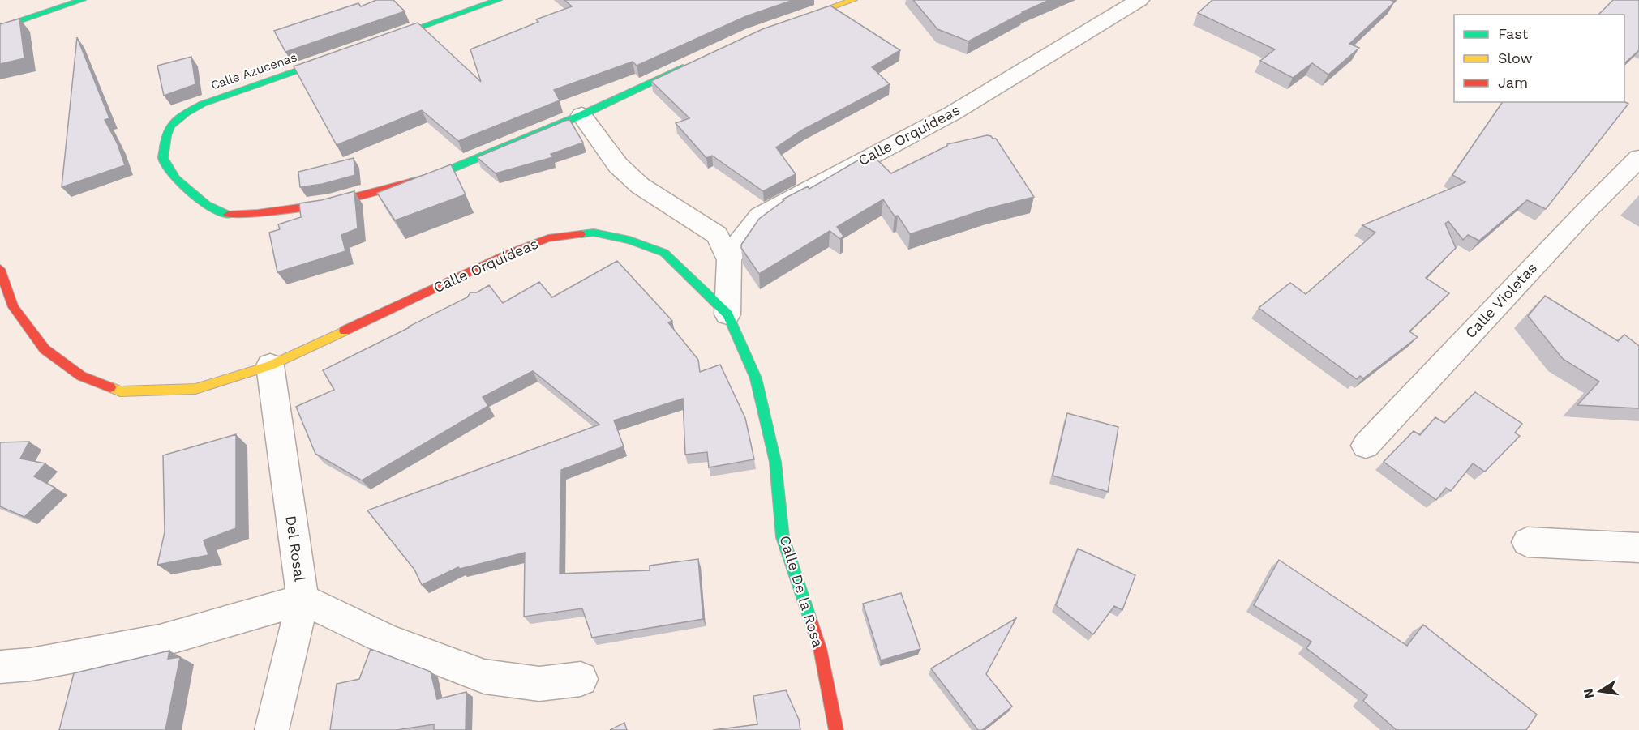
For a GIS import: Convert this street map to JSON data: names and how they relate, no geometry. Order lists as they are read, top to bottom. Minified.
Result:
{"streets":{"street":["Calle Azucenas","Calle Orquídeas","Calle Violetas","Del Rosal","Calle De la Rosa"]},"crossings":[["Calle Orquídeas","Del Rosal"],["Calle Orquídeas","Calle De la Rosa"]],"legend":["Fast","Slow","Jam"],"north":"left"}
